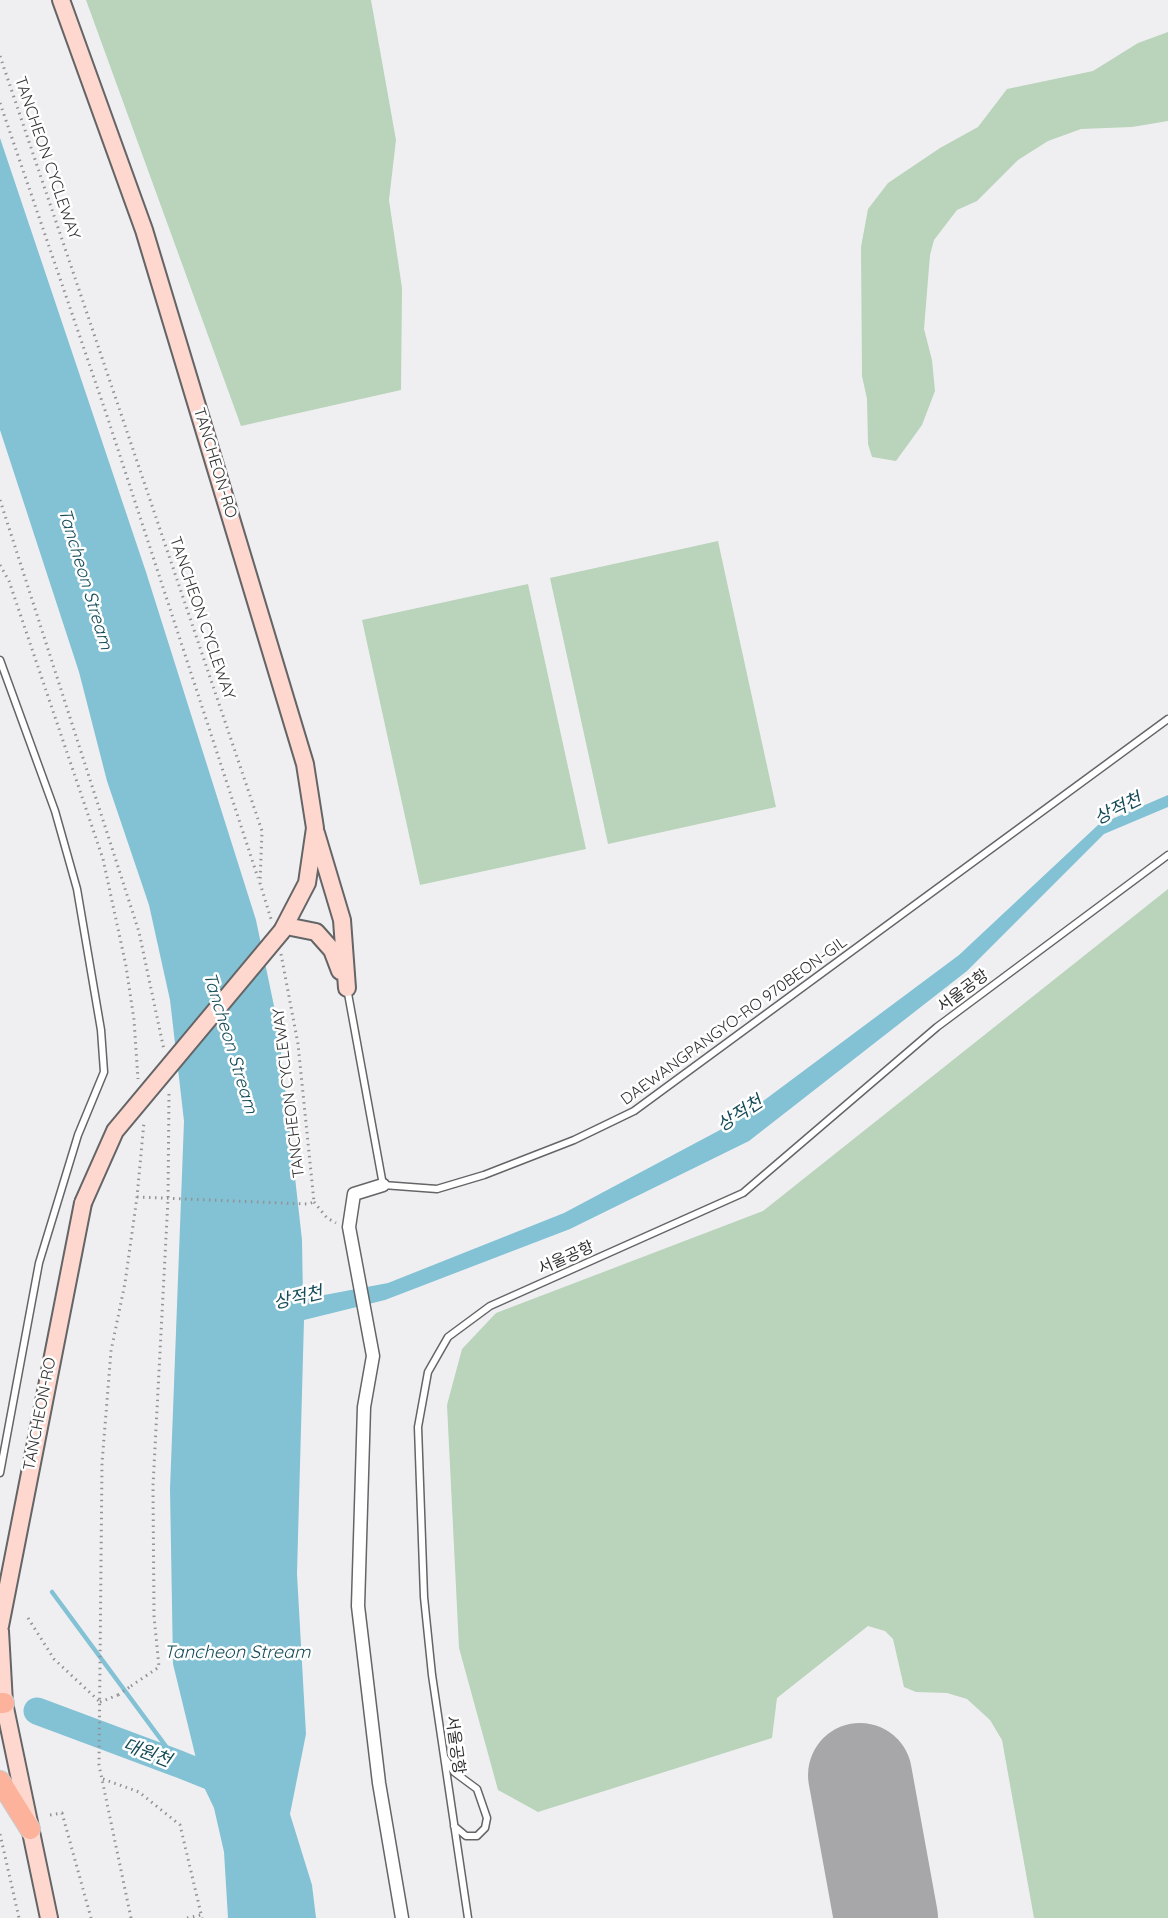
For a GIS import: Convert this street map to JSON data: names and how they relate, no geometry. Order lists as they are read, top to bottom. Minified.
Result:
{"streets":{"main road":["TANCHEON-RO"],"lane":["서울공항","DAEWANGPANGYO-RO 970BEON-GIL"],"path":["TANCHEON CYCLEWAY"]},"crossings":[["TANCHEON CYCLEWAY","TANCHEON-RO"]],"water":["Tancheon Stream","상적천","대원천"]}
